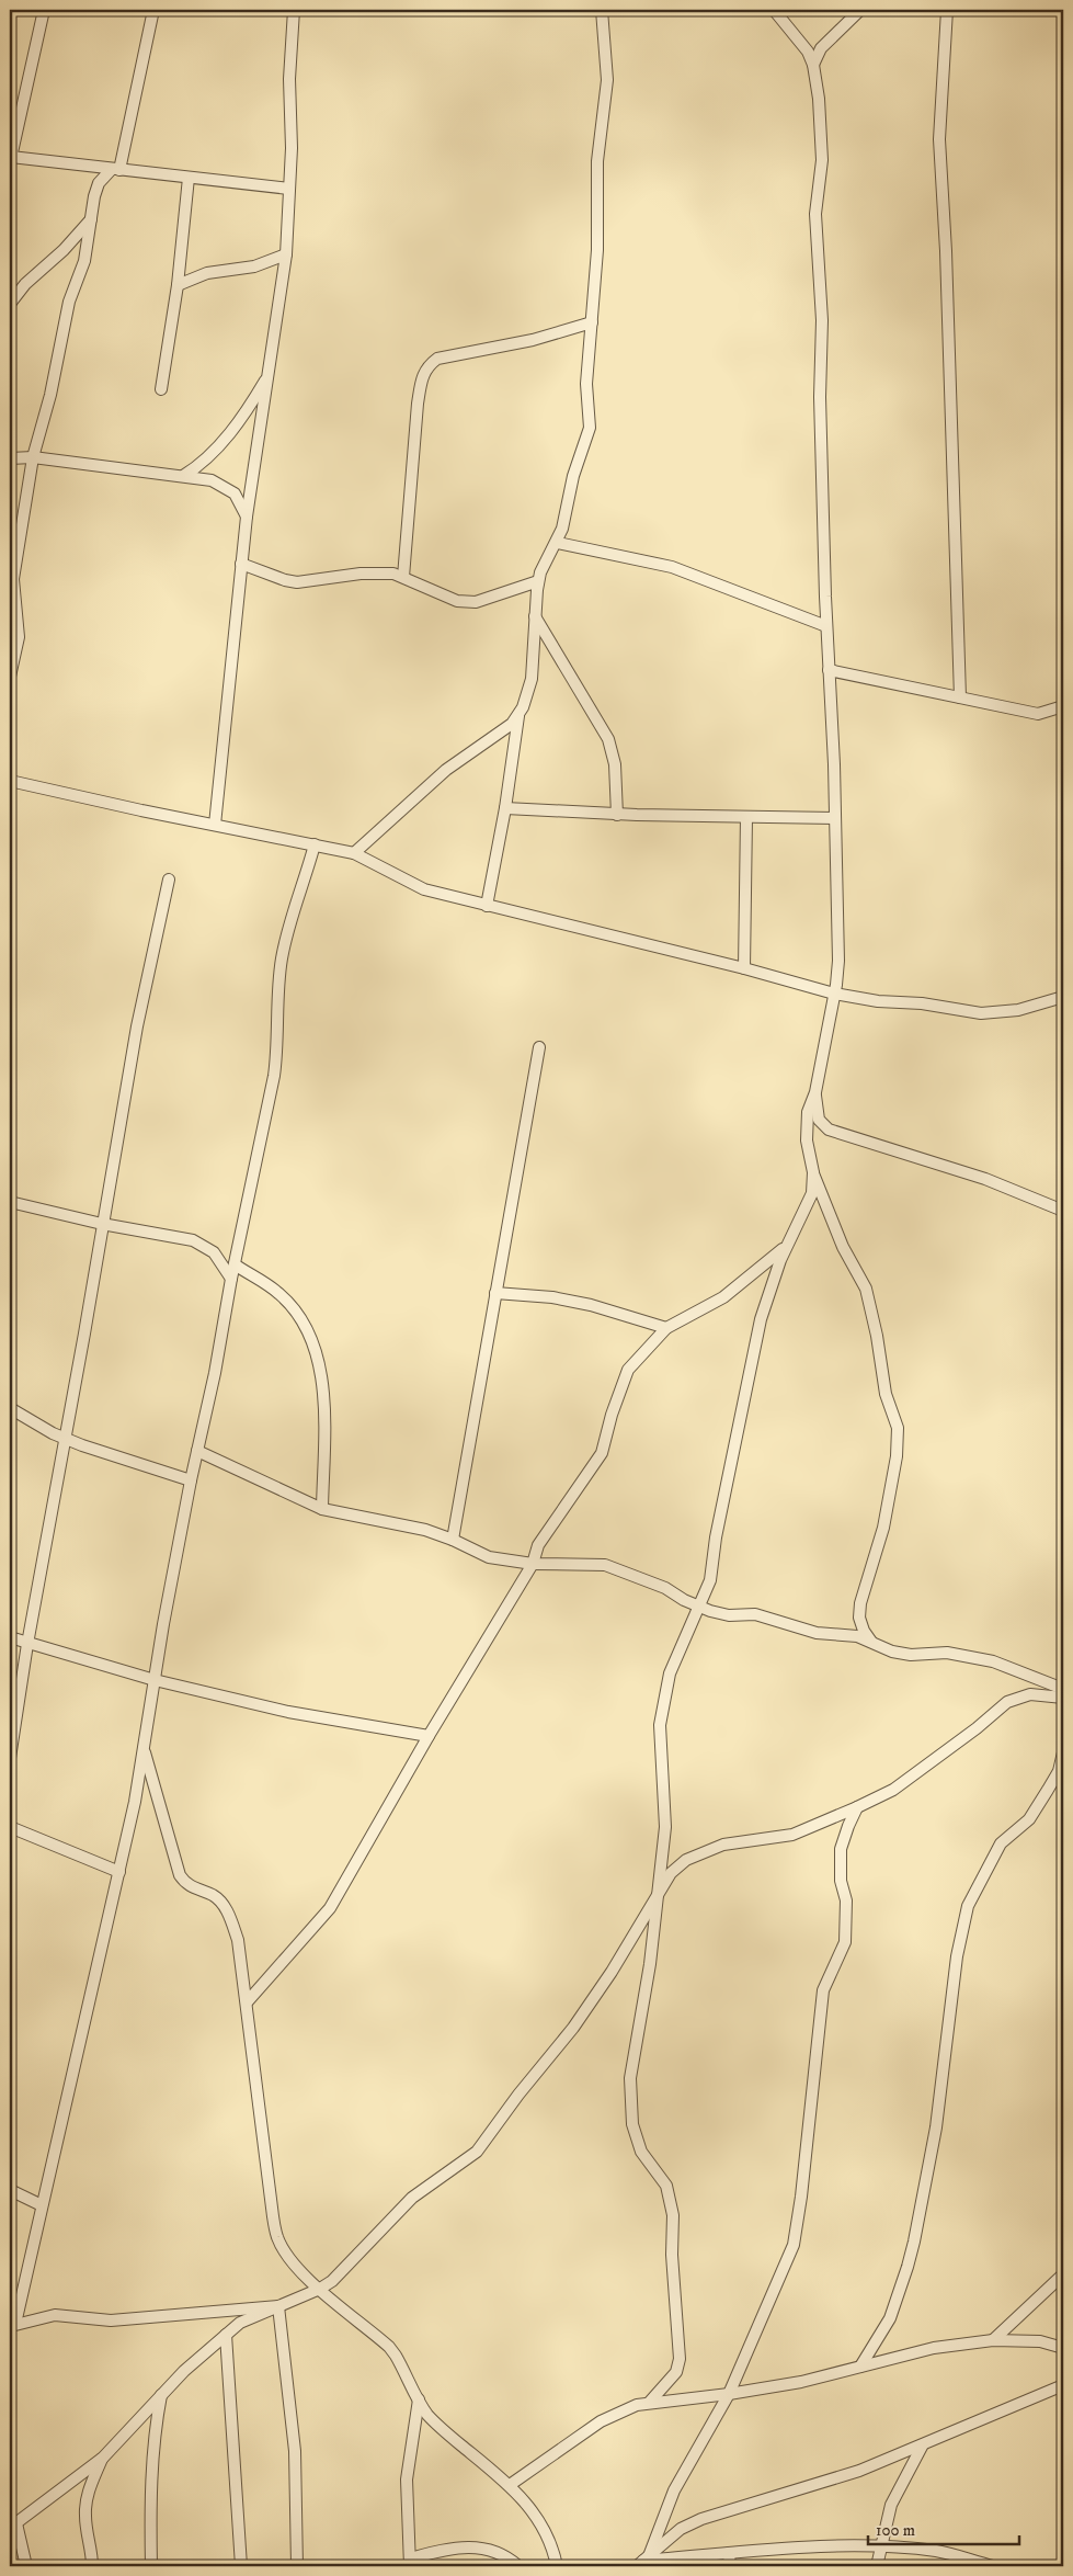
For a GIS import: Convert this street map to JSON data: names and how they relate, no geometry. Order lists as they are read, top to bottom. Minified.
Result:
{"scale_bar":"100 m"}
